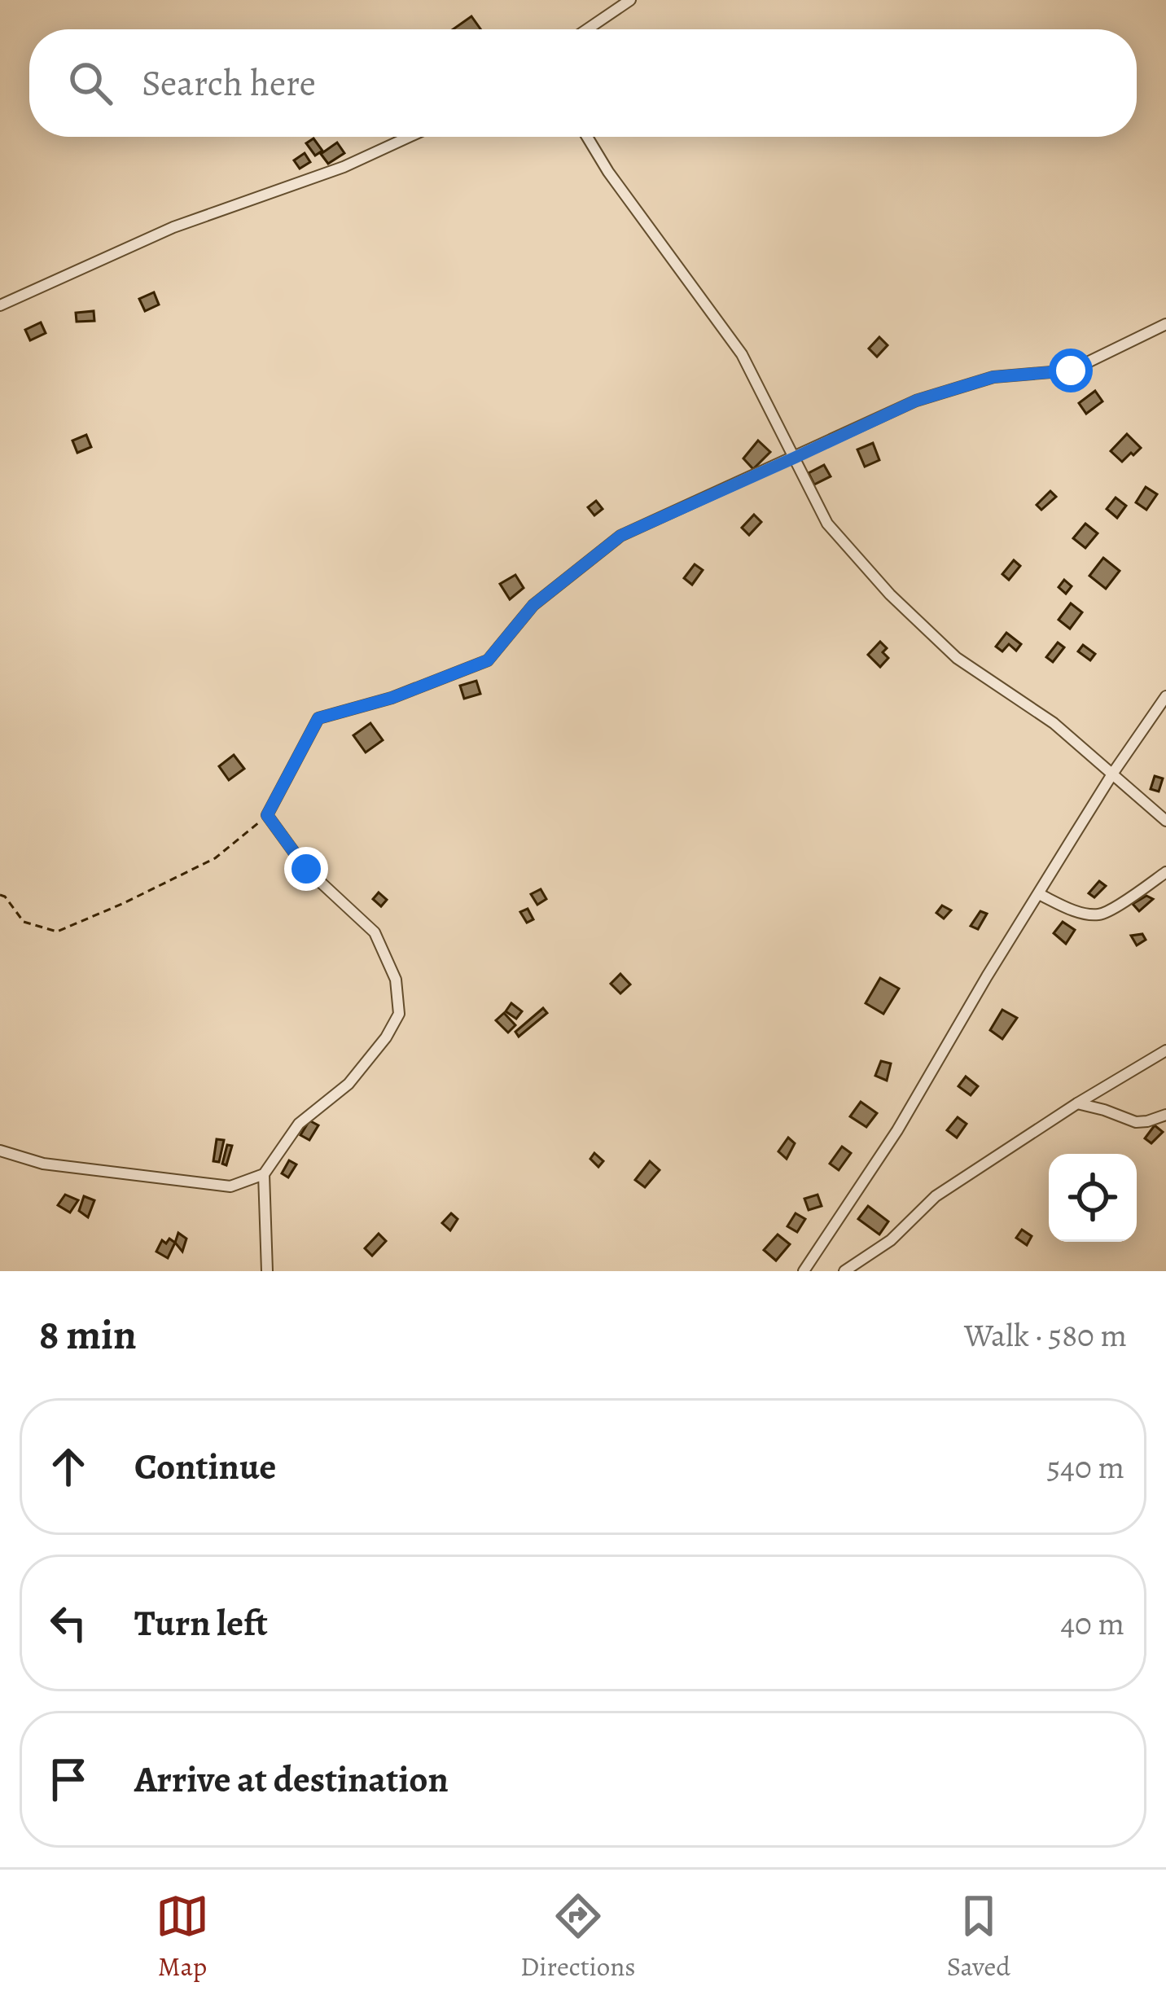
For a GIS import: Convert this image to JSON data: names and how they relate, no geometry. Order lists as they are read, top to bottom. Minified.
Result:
{"page":{"search":"Search here","heading":["8 min","Walk · 580 m"],"list":[["Continue","540 m"],["Turn left","40 m"],"Arrive at destination"],"nav":["Map","Directions","Saved"]}}
